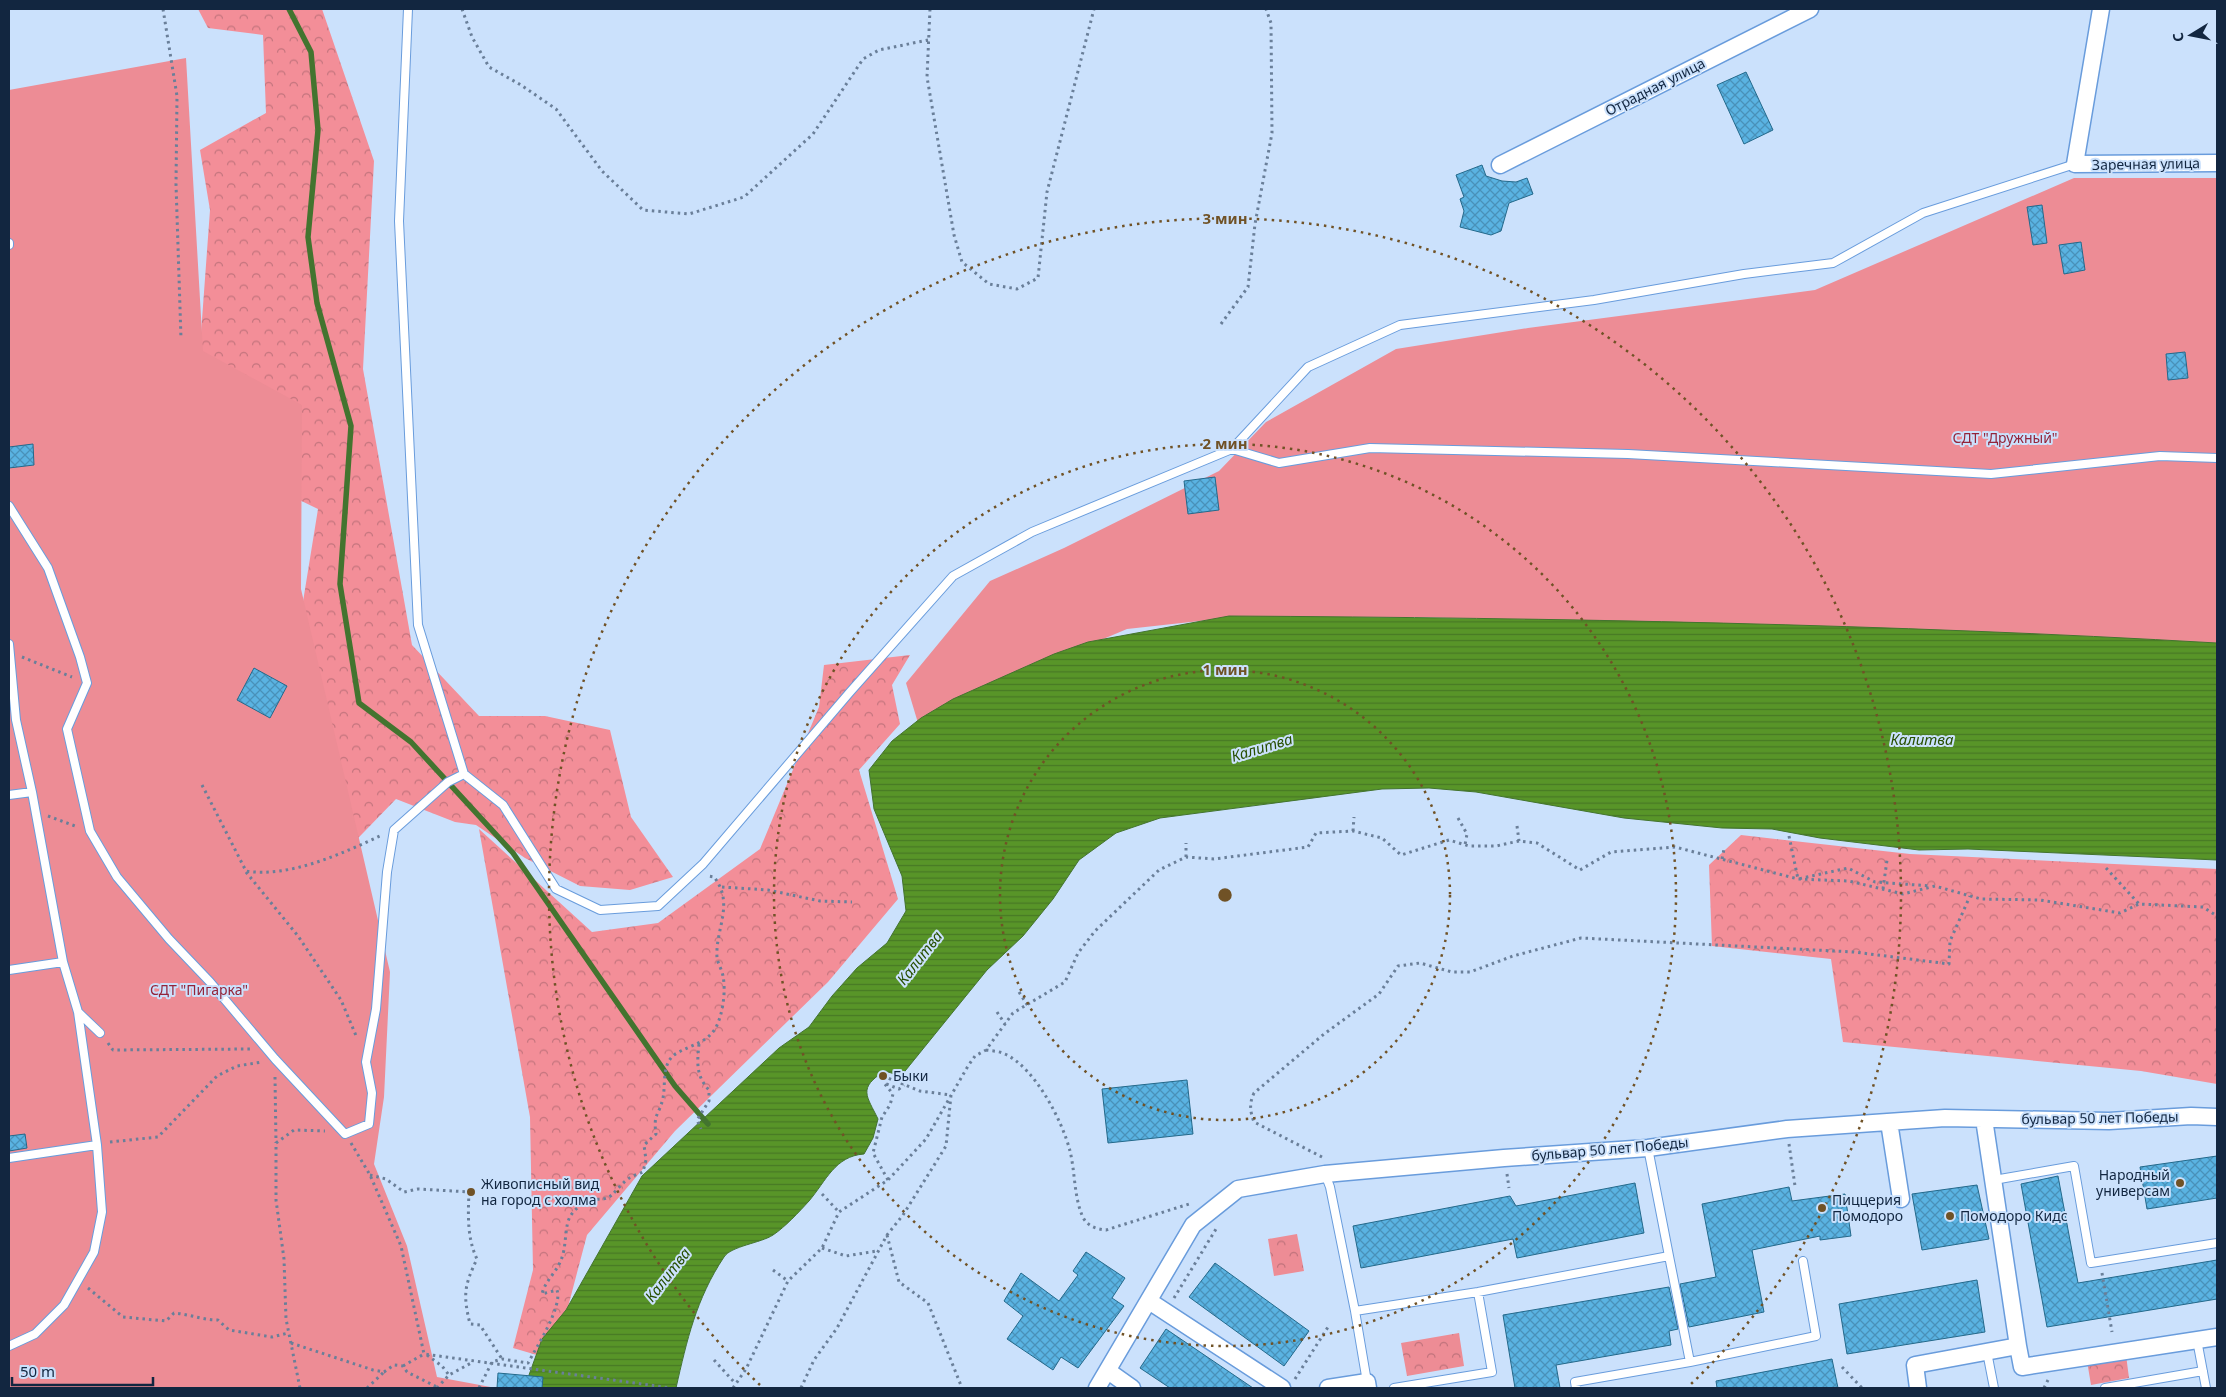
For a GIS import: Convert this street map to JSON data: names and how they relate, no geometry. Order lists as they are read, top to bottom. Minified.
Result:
{"streets":{"street":["Отрадная улица","Заречная улица","бульвар 50 лет Победы"]},"water":["Калитва"],"parks":["СДТ \"Дружный\"","СДТ \"Пигарка\""],"places":["Быки","Народный универсам","Живописный вид на город с холма","Пиццерия Помодоро","Помодоро Кидс"],"scale_bar":"50 m","north":"left","rings":["3 мин","2 мин","1 мин"]}
